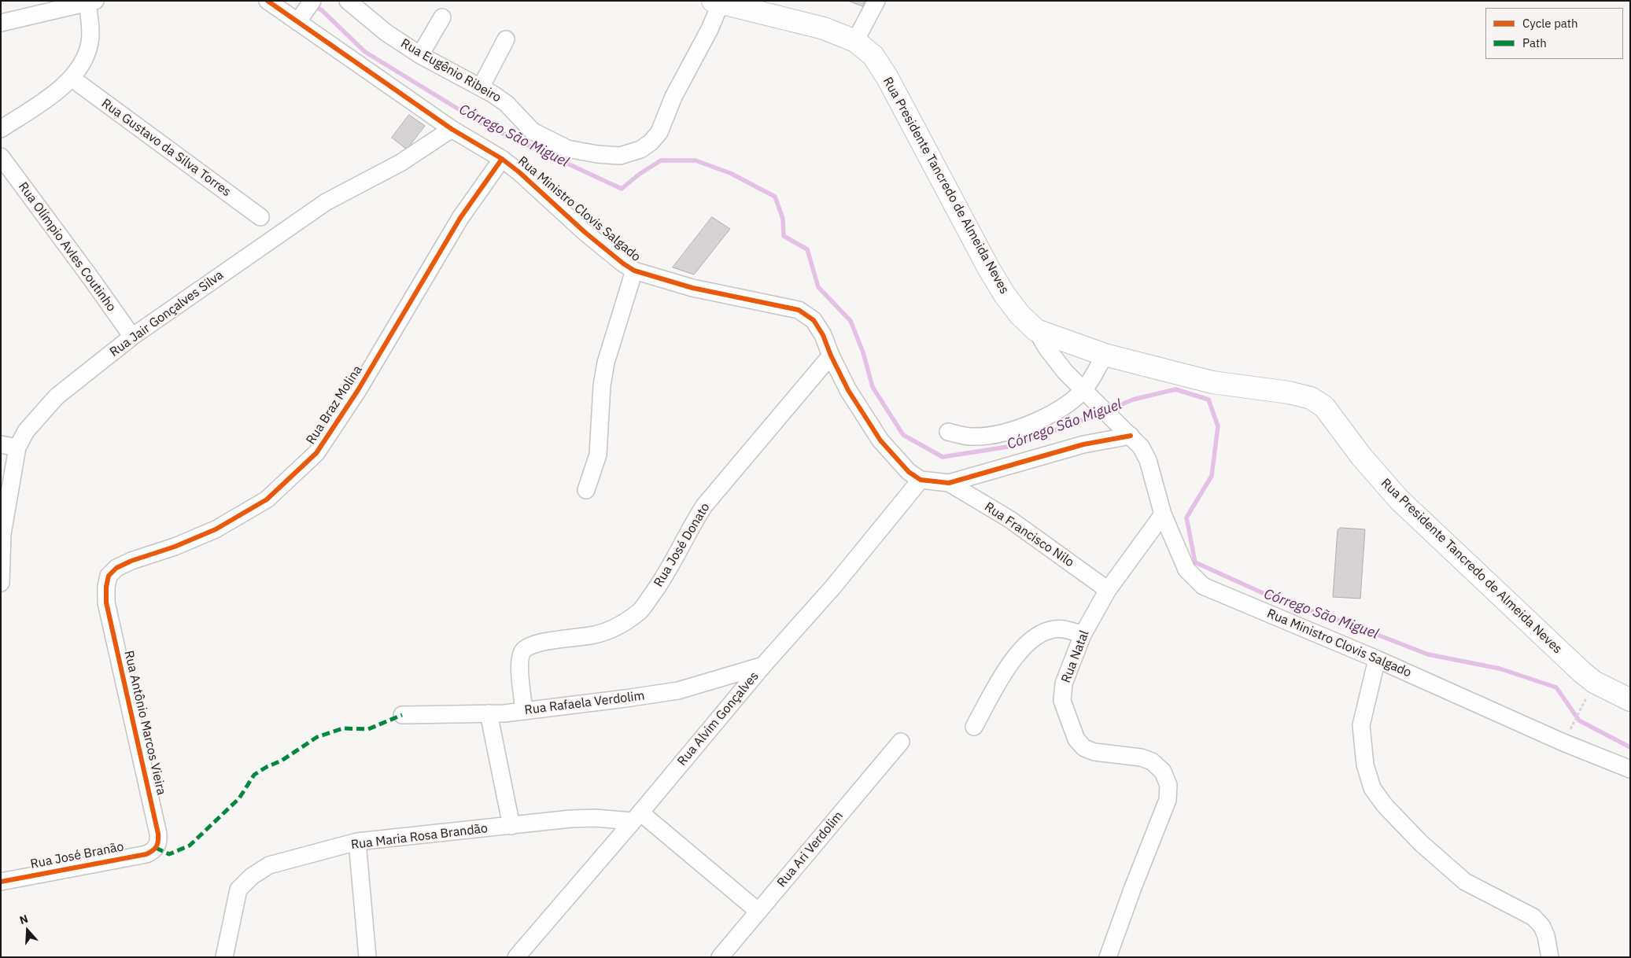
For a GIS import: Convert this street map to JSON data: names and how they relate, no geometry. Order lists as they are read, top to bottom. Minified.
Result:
{"streets":{"main road":["Rua Presidente Tancredo de Almeida Neves"],"street":["Rua Eugênio Ribeiro","Rua Gustavo da Silva Torres","Rua Ministro Clovis Salgado","Rua Olímpio Avles Coutinho","Rua Jair Gonçalves Silva","Rua Braz Molina","Rua Francisco Nilo","Rua José Donato","Rua Natal","Rua Rafaela Verdolim","Rua Alvim Gonçalves","Rua Antônio Marcos Vieira","Rua Maria Rosa Brandão","Rua Ari Verdolim","Rua José Branão"]},"crossings":[["Rua Eugênio Ribeiro","Rua Presidente Tancredo de Almeida Neves"],["Rua Presidente Tancredo de Almeida Neves","Rua Ministro Clovis Salgado"],["Rua Ministro Clovis Salgado","Rua Jair Gonçalves Silva"],["Rua Ministro Clovis Salgado","Rua Braz Molina"],["Rua Ministro Clovis Salgado","Rua José Donato"],["Rua Ministro Clovis Salgado","Rua Natal"],["Rua Ministro Clovis Salgado","Rua Alvim Gonçalves"],["Rua Olímpio Avles Coutinho","Rua Jair Gonçalves Silva"],["Rua Braz Molina","Rua Antônio Marcos Vieira"],["Rua Francisco Nilo","Rua Natal"],["Rua José Donato","Rua Rafaela Verdolim"],["Rua Rafaela Verdolim","Rua Alvim Gonçalves"],["Rua Alvim Gonçalves","Rua Maria Rosa Brandão"],["Rua Antônio Marcos Vieira","Rua José Branão"]],"water":["Córrego São Miguel"],"legend":["Cycle path","Path"],"north":"top"}
